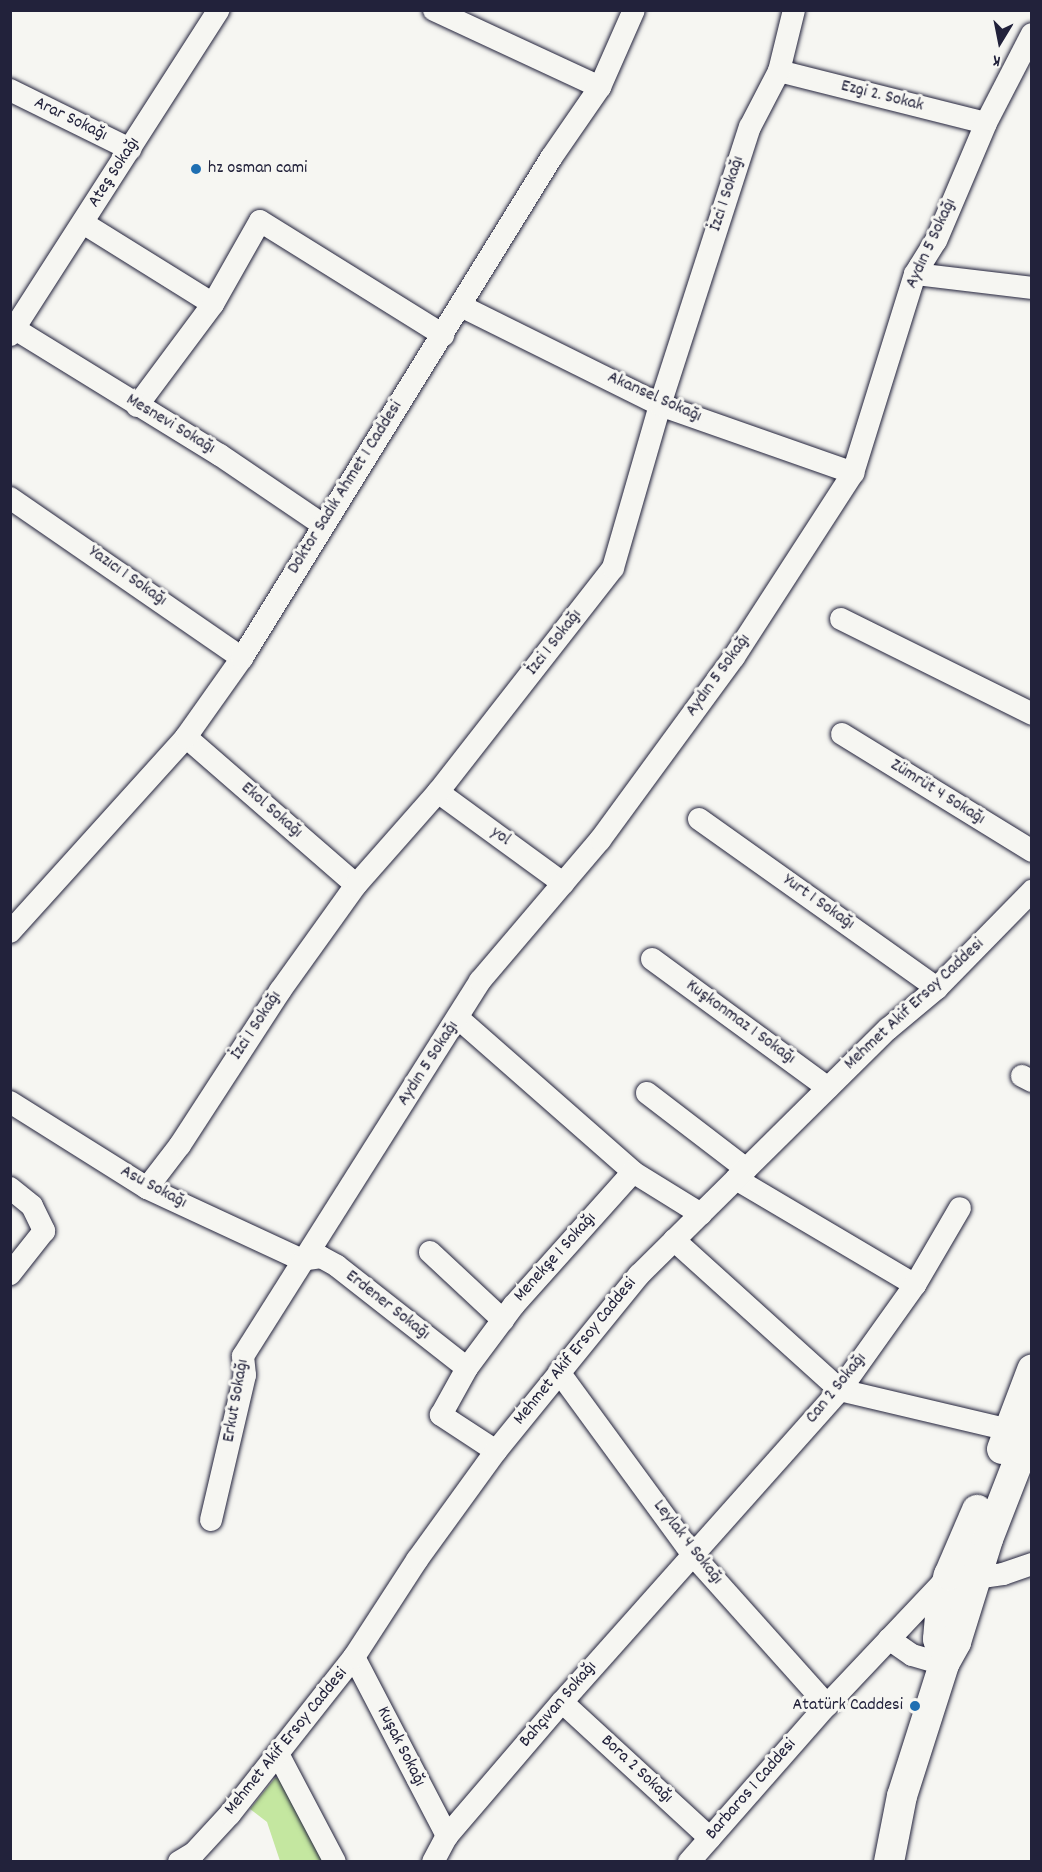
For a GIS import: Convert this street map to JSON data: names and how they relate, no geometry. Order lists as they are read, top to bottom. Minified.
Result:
{"streets":{"street":["Ezgi 2. Sokak","Arar Sokağı","Ateş Sokağı","İzci 1 Sokağı","Aydın 5 Sokağı","Akansel Sokağı","Mesnevi Sokağı","Doktor Sadık Ahmet 1 Caddesi","Yazıcı 1 Sokağı","Zümrüt 4 Sokağı","Ekol Sokağı","yol","Yurt 1 Sokağı","Mehmet Akif Ersoy Caddesi","Kuşkonmaz 1 Sokağı","Asu Sokağı","Menekşe 1 Sokağı","Erdener Sokağı","Can 2 Sokağı","Erkut Sokağı","Leylak 4 Sokağı","Bahçıvan Sokağı","Kuşak Sokağı","Bora 2 Sokağı","Barbaros 1 Caddesi"]},"crossings":[["Ezgi 2. Sokak","İzci 1 Sokağı"],["Ezgi 2. Sokak","Aydın 5 Sokağı"],["Arar Sokağı","Ateş Sokağı"],["Ateş Sokağı","Mesnevi Sokağı"],["İzci 1 Sokağı","Akansel Sokağı"],["İzci 1 Sokağı","Ekol Sokağı"],["İzci 1 Sokağı","yol"],["İzci 1 Sokağı","Asu Sokağı"],["Aydın 5 Sokağı","Akansel Sokağı"],["Aydın 5 Sokağı","yol"],["Aydın 5 Sokağı","Asu Sokağı"],["Aydın 5 Sokağı","Erdener Sokağı"],["Aydın 5 Sokağı","Erkut Sokağı"],["Akansel Sokağı","Doktor Sadık Ahmet 1 Caddesi"],["Mesnevi Sokağı","Doktor Sadık Ahmet 1 Caddesi"],["Doktor Sadık Ahmet 1 Caddesi","Yazıcı 1 Sokağı"],["Doktor Sadık Ahmet 1 Caddesi","Ekol Sokağı"],["Yurt 1 Sokağı","Mehmet Akif Ersoy Caddesi"],["Mehmet Akif Ersoy Caddesi","Kuşkonmaz 1 Sokağı"],["Mehmet Akif Ersoy Caddesi","Menekşe 1 Sokağı"],["Mehmet Akif Ersoy Caddesi","Leylak 4 Sokağı"],["Mehmet Akif Ersoy Caddesi","Kuşak Sokağı"],["Asu Sokağı","Erdener Sokağı"],["Asu Sokağı","Erkut Sokağı"],["Menekşe 1 Sokağı","Erdener Sokağı"],["Erdener Sokağı","Erkut Sokağı"],["Can 2 Sokağı","Leylak 4 Sokağı"],["Can 2 Sokağı","Bahçıvan Sokağı"],["Leylak 4 Sokağı","Bahçıvan Sokağı"],["Leylak 4 Sokağı","Barbaros 1 Caddesi"],["Bahçıvan Sokağı","Kuşak Sokağı"],["Bahçıvan Sokağı","Bora 2 Sokağı"],["Bora 2 Sokağı","Barbaros 1 Caddesi"]],"places":["hz osman cami","Atatürk Caddesi"],"north":"bottom"}
